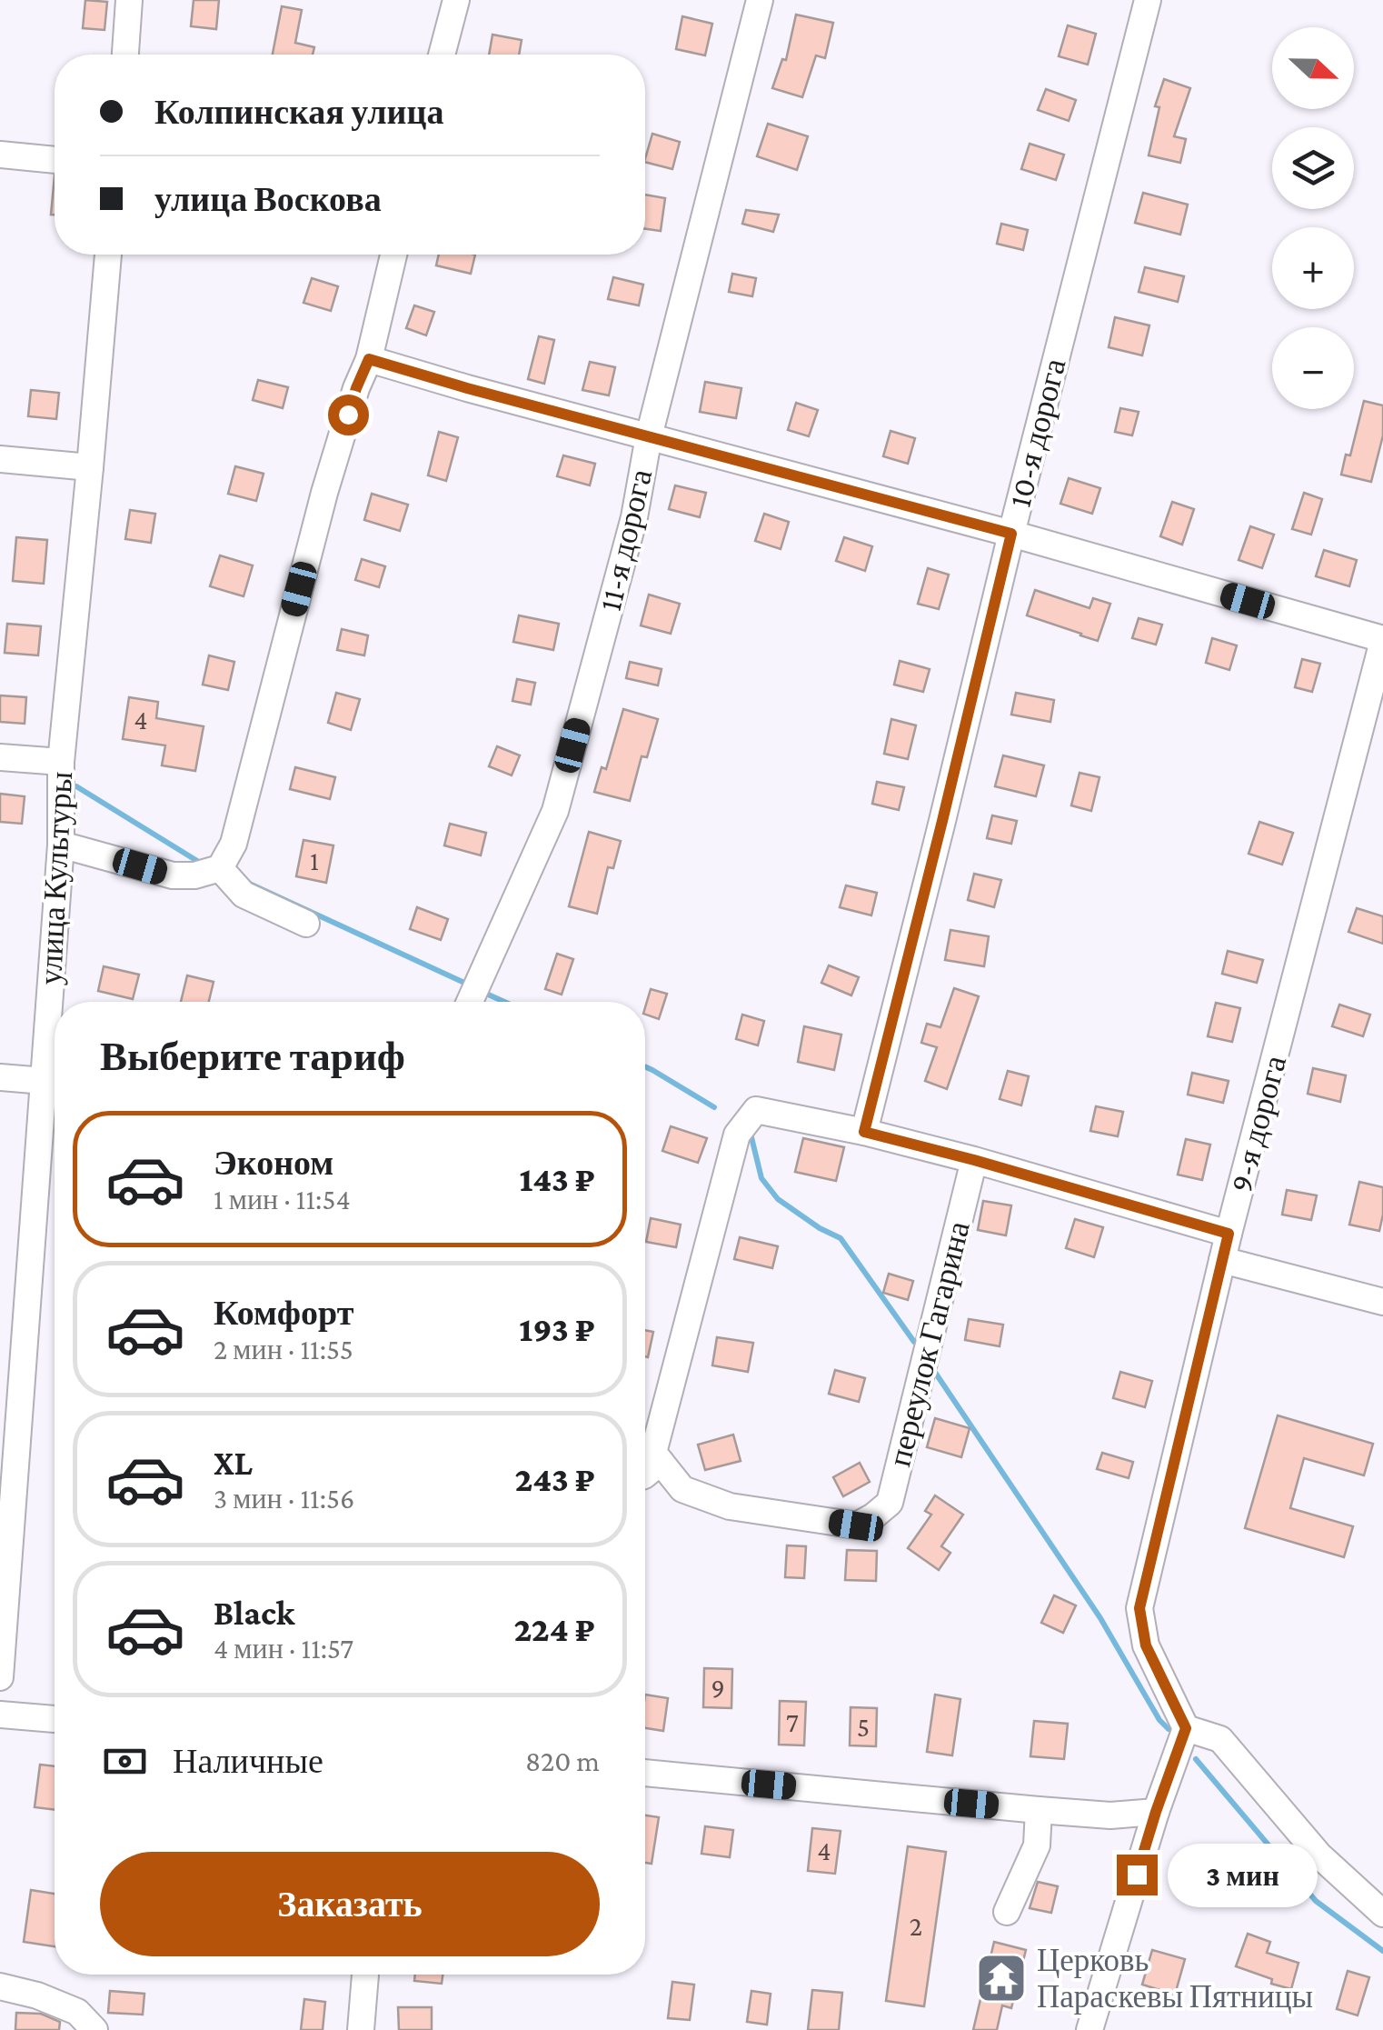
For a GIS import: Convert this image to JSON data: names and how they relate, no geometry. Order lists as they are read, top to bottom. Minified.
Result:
{"streets":{"street":["10-я дорога","11-я дорога","улица Культуры","9-я дорога","переулок Гагарина"]},"places":{"temple":["Церковь Параскевы Пятницы"]},"house_numbers":["4","1","9","7","5","4","2"],"north":"right","page":{"map_buttons":["+","−"],"banner":["Колпинская улица","улица Воскова"],"heading":"Выберите тариф","list":[{"name":"Эконом","note":"1 мин · 11:54","value":"143 ₽"},{"name":"Комфорт","note":"2 мин · 11:55","value":"193 ₽"},{"name":"XL","note":"3 мин · 11:56","value":"243 ₽"},{"name":"Black","note":"4 мин · 11:57","value":"224 ₽"}],"pay":["Наличные","820 m"],"buttons":"Заказать","bubble":"3 мин"}}
